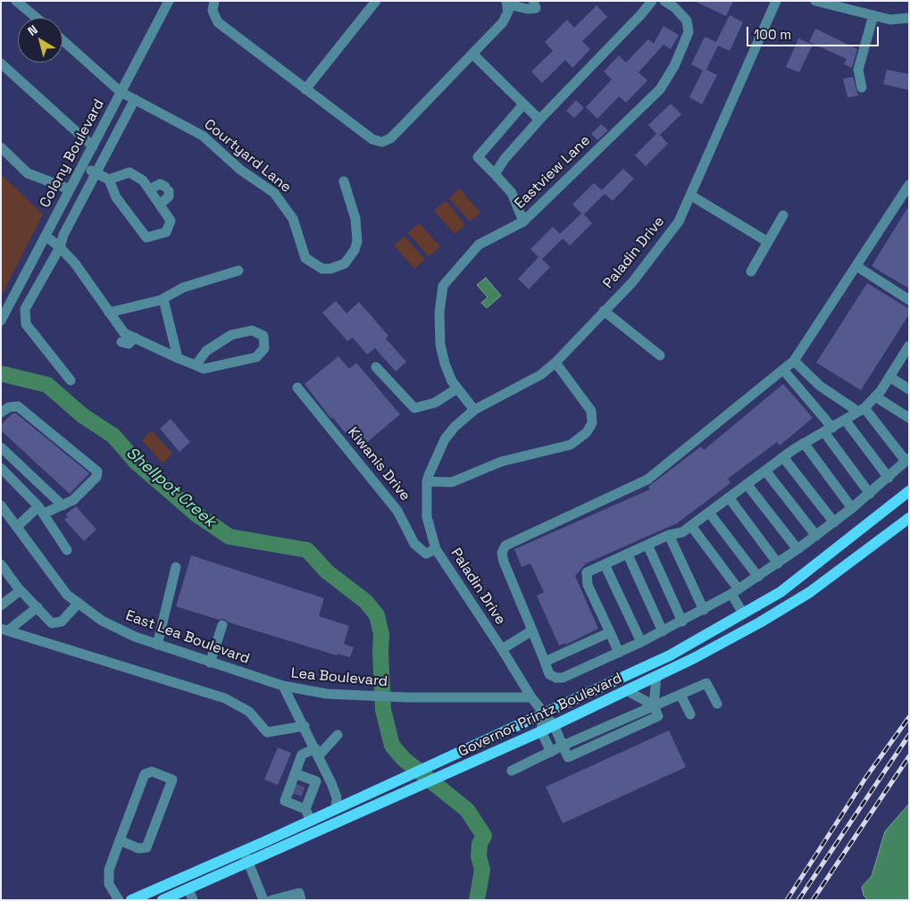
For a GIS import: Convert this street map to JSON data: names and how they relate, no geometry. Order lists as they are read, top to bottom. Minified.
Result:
{"streets":{"main road":["Governor Printz Boulevard"],"street":["Colony Boulevard","Courtyard Lane","Eastview Lane","Paladin Drive","Kiwanis Drive","East Lea Boulevard","Lea Boulevard"]},"crossings":[["Colony Boulevard","Courtyard Lane"],["Eastview Lane","Paladin Drive"],["Paladin Drive","Kiwanis Drive"],["Paladin Drive","Lea Boulevard"],["East Lea Boulevard","Lea Boulevard"],["Lea Boulevard","Governor Printz Boulevard"]],"water":["Shellpot Creek"],"scale_bar":"100 m","north":"top left"}
